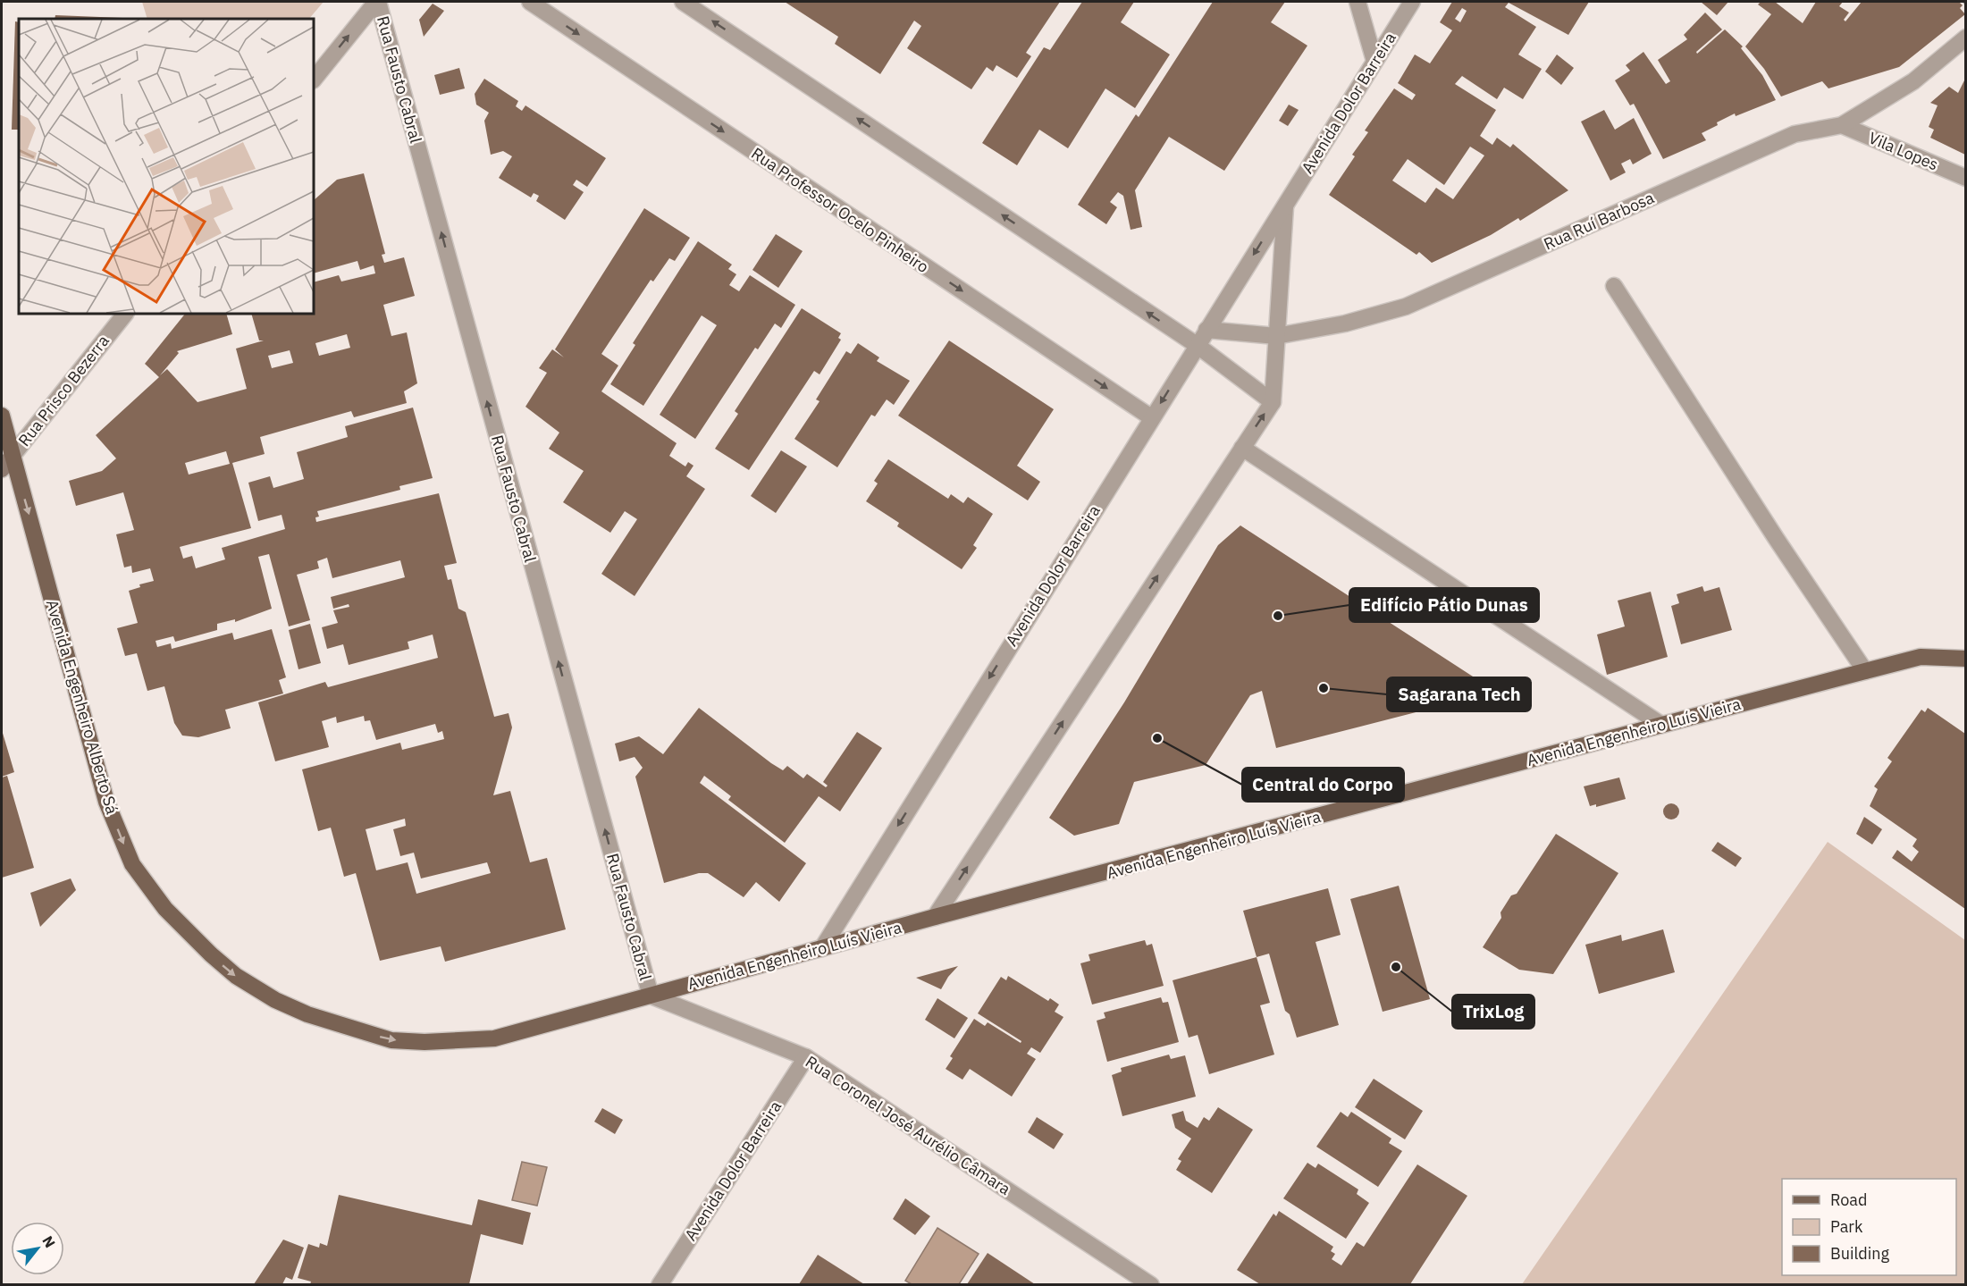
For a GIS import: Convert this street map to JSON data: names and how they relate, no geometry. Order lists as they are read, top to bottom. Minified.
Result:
{"streets":{"main road":["Avenida Engenheiro Alberto Sá","Avenida Engenheiro Luís Vieira"],"street":["Rua Fausto Cabral","Avenida Dolor Barreira","Vila Lopes","Rua Professor Ocelo Pinheiro","Rua Ruí Barbosa","Rua Prisco Bezerra","Rua Coronel José Aurélio Câmara"]},"crossings":[["Rua Fausto Cabral","Avenida Engenheiro Alberto Sá"],["Rua Fausto Cabral","Avenida Engenheiro Luís Vieira"],["Rua Fausto Cabral","Rua Coronel José Aurélio Câmara"],["Avenida Dolor Barreira","Rua Professor Ocelo Pinheiro"],["Avenida Dolor Barreira","Rua Ruí Barbosa"],["Avenida Dolor Barreira","Avenida Engenheiro Luís Vieira"],["Avenida Dolor Barreira","Rua Coronel José Aurélio Câmara"],["Vila Lopes","Rua Ruí Barbosa"],["Rua Prisco Bezerra","Avenida Engenheiro Alberto Sá"],["Avenida Engenheiro Alberto Sá","Avenida Engenheiro Luís Vieira"],["Avenida Engenheiro Alberto Sá","Rua Coronel José Aurélio Câmara"],["Avenida Engenheiro Luís Vieira","Rua Coronel José Aurélio Câmara"]],"one_way":["Rua Fausto Cabral","Avenida Engenheiro Alberto Sá"],"places":["Edifício Pátio Dunas","Sagarana Tech","Central do Corpo","TrixLog"],"legend":["Road","Park","Building"],"north":"top right"}
